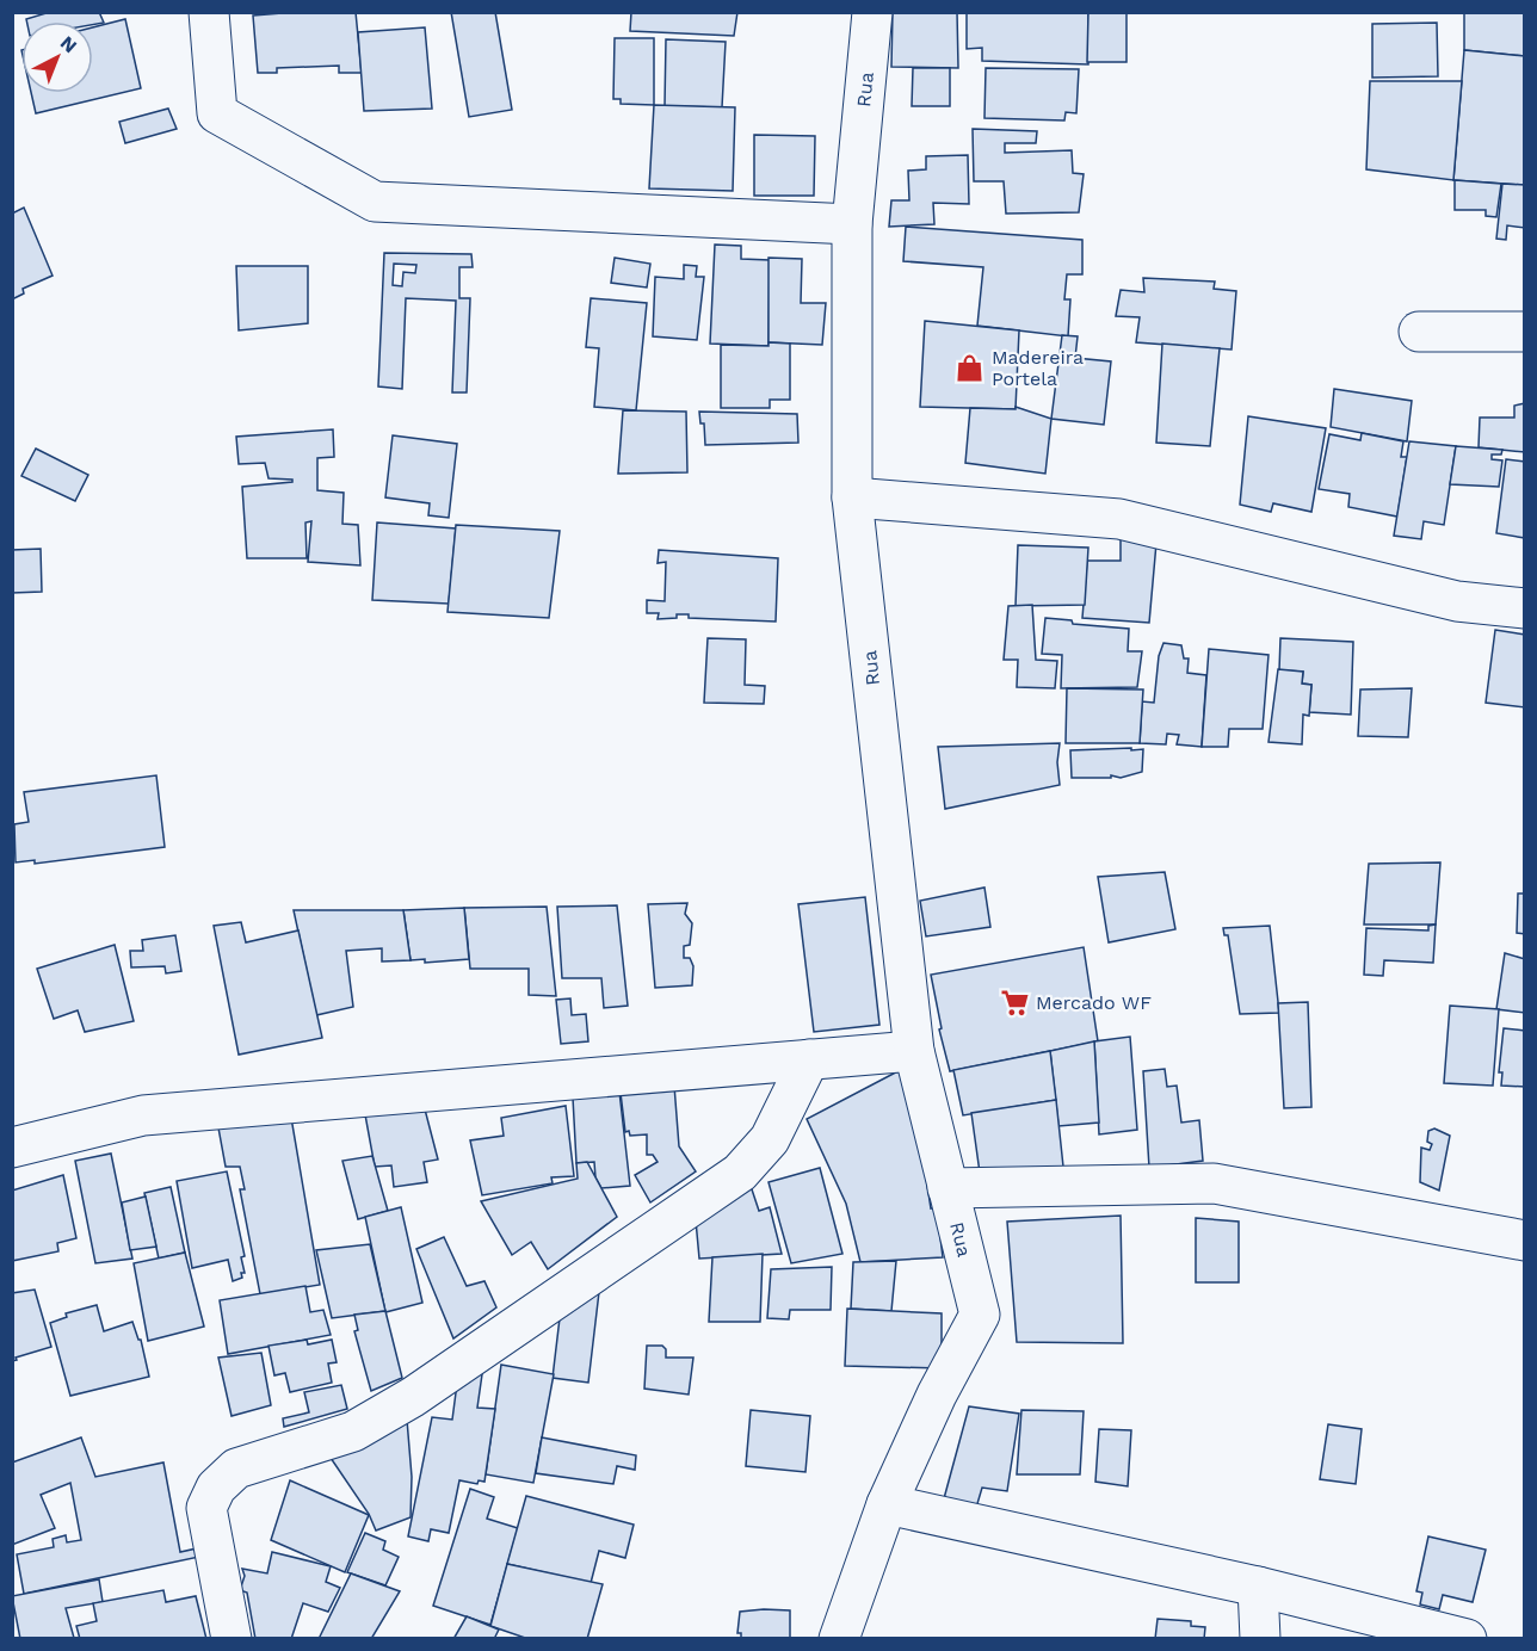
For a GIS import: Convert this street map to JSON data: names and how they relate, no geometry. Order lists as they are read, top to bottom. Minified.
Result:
{"streets":{"street":["Rua"]},"places":{"shop":["Madereira Portela"],"supermarket":["Mercado WF"]},"north":"top right"}
